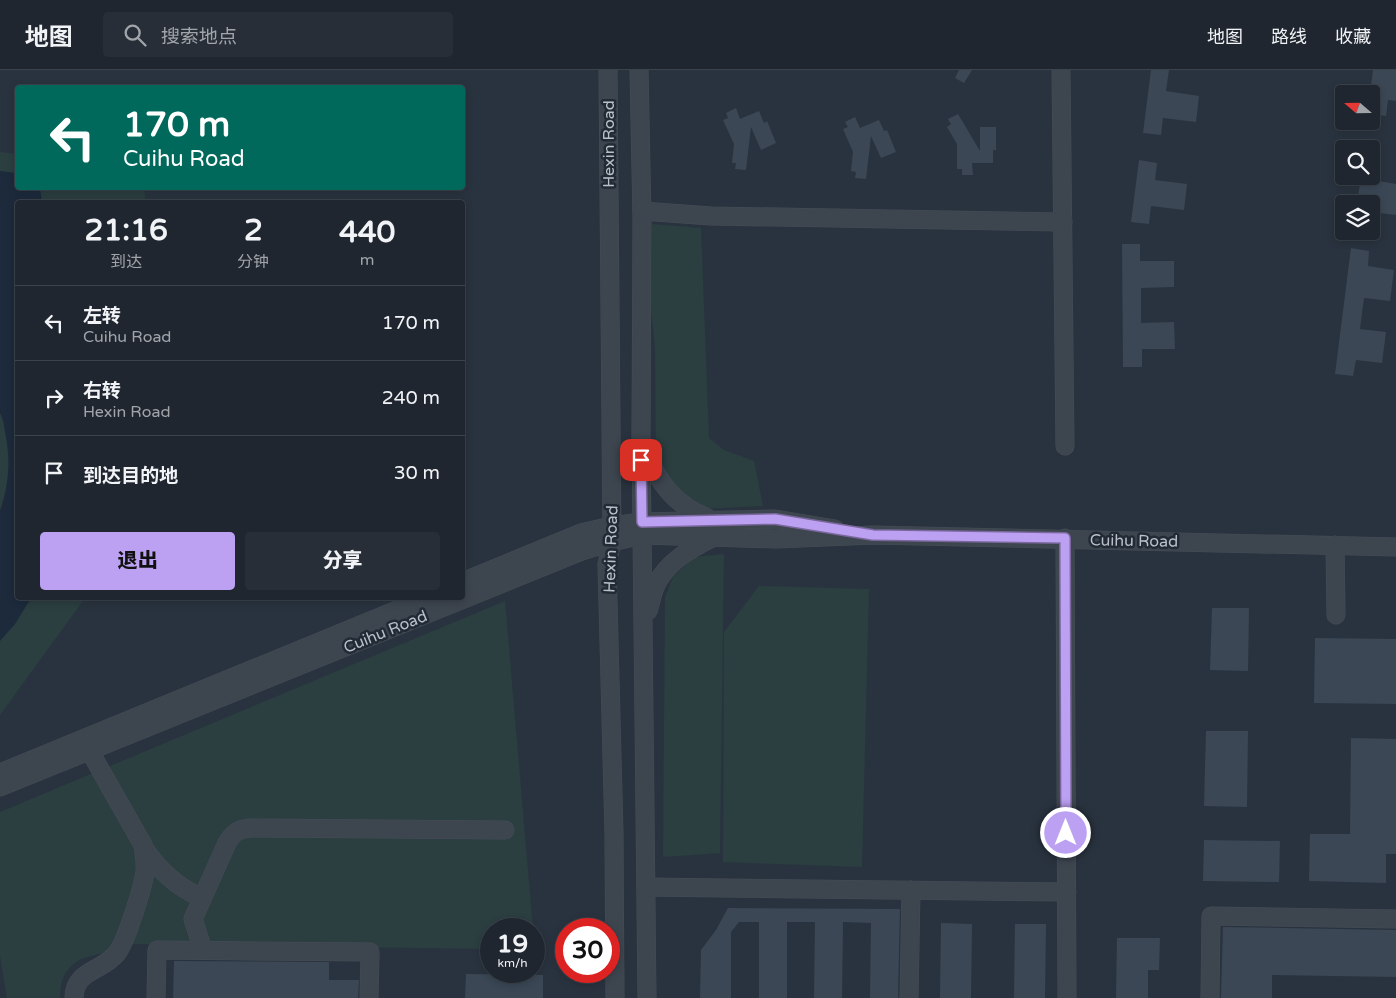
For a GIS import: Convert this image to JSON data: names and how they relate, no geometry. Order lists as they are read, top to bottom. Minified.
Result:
{"streets":{"street":["Hexin Road","Cuihu Road"]},"crossings":[["Hexin Road","Cuihu Road"]],"north":"left","page":{"header":"地图","search":"搜索地点","nav":["地图","路线","收藏"],"turn":["170 m","Cuihu Road"],"eta":["21:16","到达","2","分钟","440","m"],"list":[{"name":"左转","note":"Cuihu Road","value":"170 m"},{"name":"右转","note":"Hexin Road","value":"240 m"},{"name":"到达目的地","value":"30 m"}],"buttons":["退出","分享"],"speed":"19 km/h","limit":"30"}}
